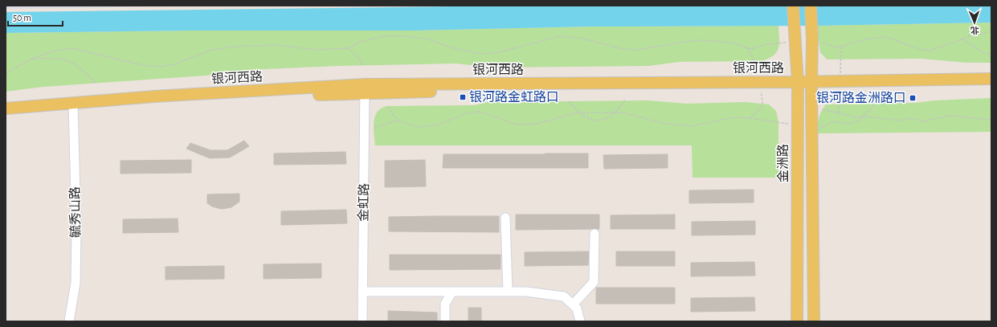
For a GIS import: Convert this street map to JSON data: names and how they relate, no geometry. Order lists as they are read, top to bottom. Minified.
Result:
{"streets":{"main road":["银河西路","金洲路"],"street":["金虹路","毓秀山路"]},"crossings":[["银河西路","金洲路"],["银河西路","金虹路"],["银河西路","毓秀山路"]],"places":{"transit":["银河路金虹路口","银河路金洲路口"]},"scale_bar":"50 m","north":"bottom"}
